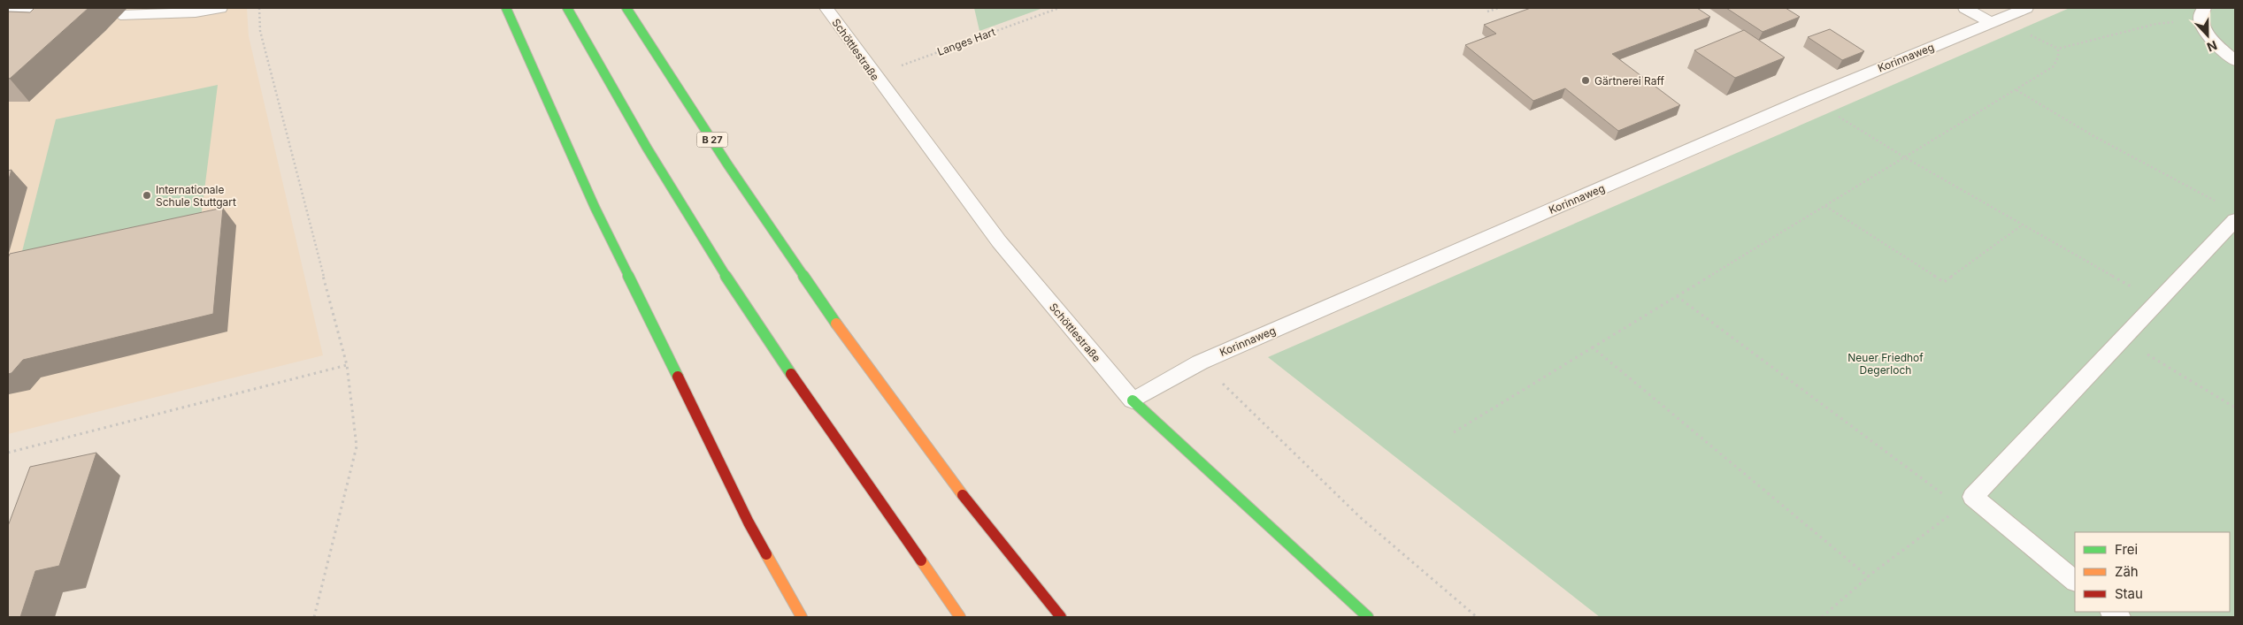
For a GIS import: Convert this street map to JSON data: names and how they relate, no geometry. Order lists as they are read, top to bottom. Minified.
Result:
{"streets":{"main road":["Schöttlestraße","B 27"],"lane":["Korinnaweg"],"path":["Langes Hart"]},"crossings":[["Langes Hart","Schöttlestraße"],["Schöttlestraße","Korinnaweg"]],"parks":["Neuer Friedhof Degerloch"],"places":["Gärtnerei Raff","Internationale Schule Stuttgart"],"legend":["Frei","Zäh","Stau"],"north":"bottom"}
